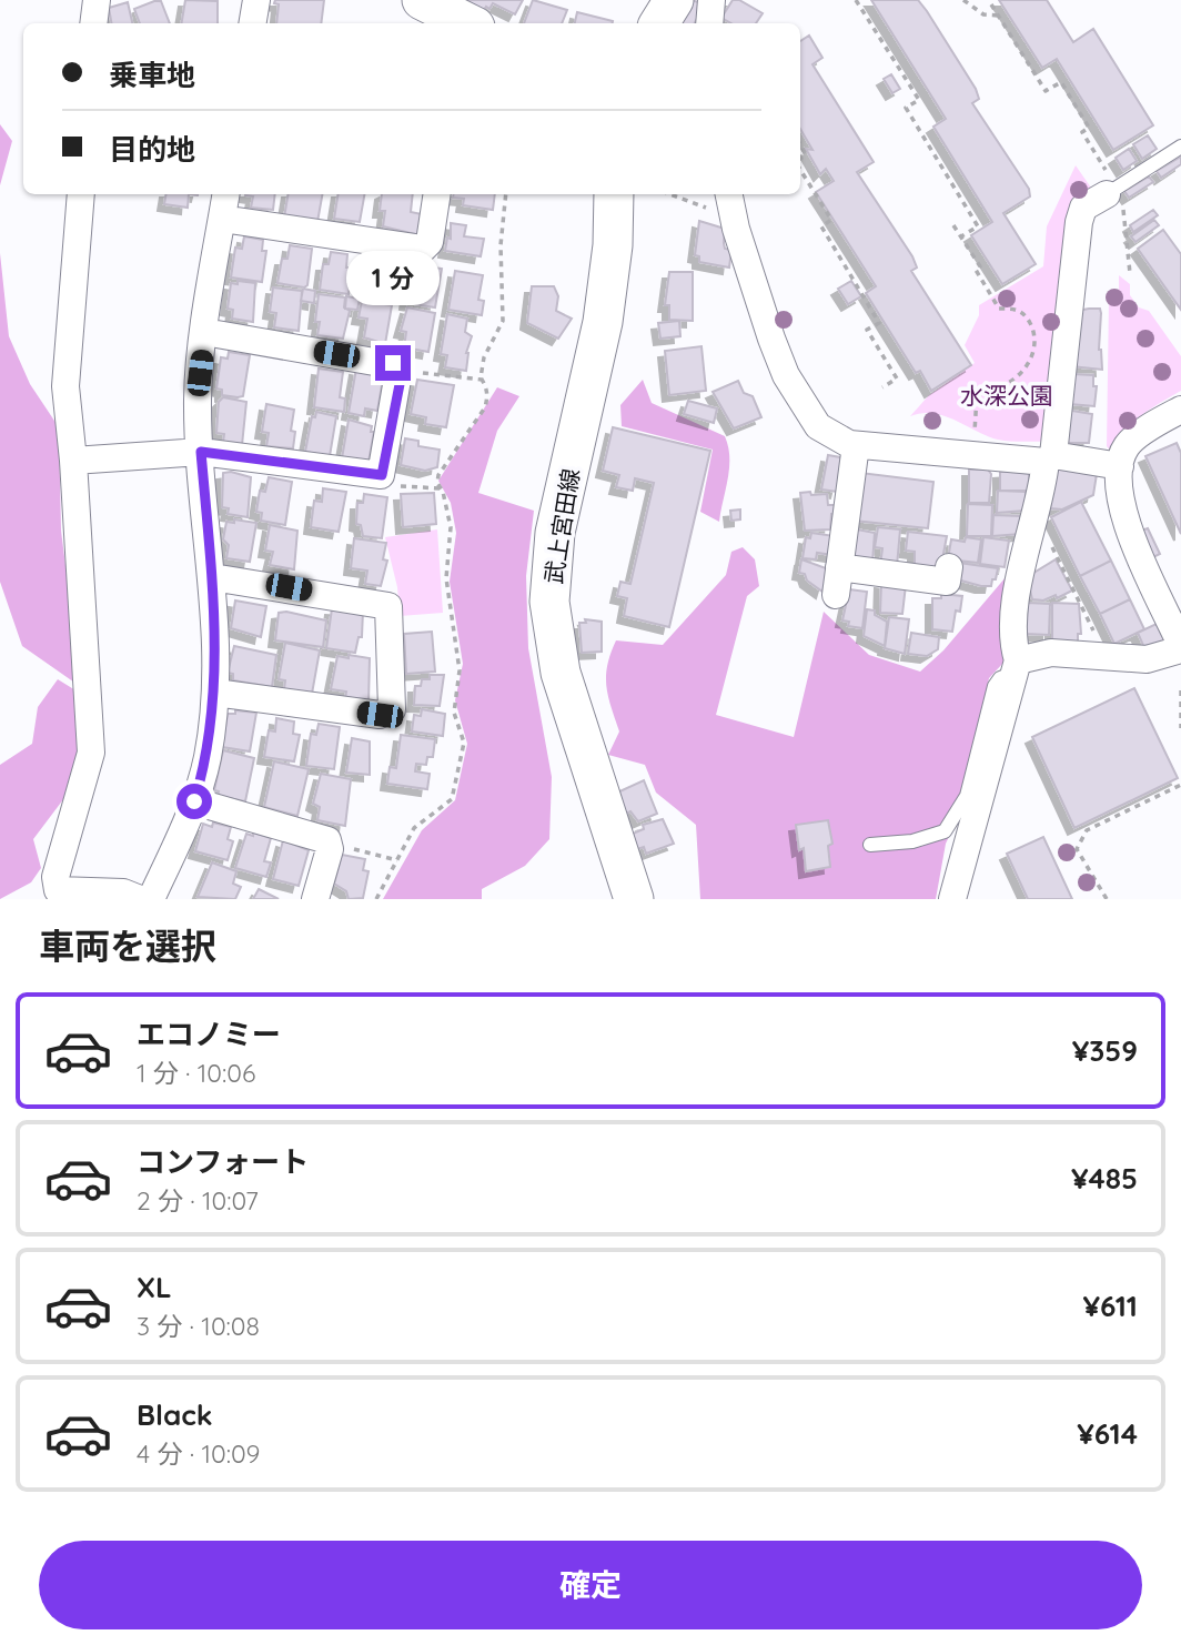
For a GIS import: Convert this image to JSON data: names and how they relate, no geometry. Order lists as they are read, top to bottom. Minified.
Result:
{"streets":{"main road":["武上宮田線"]},"parks":["水深公園"],"page":{"banner":["乗車地","目的地"],"bubble":"1 分","heading":"車両を選択","list":[{"name":"エコノミー","note":"1 分 · 10:06","value":"¥359"},{"name":"コンフォート","note":"2 分 · 10:07","value":"¥485"},{"name":"XL","note":"3 分 · 10:08","value":"¥611"},{"name":"Black","note":"4 分 · 10:09","value":"¥614"}],"buttons":"確定"}}
